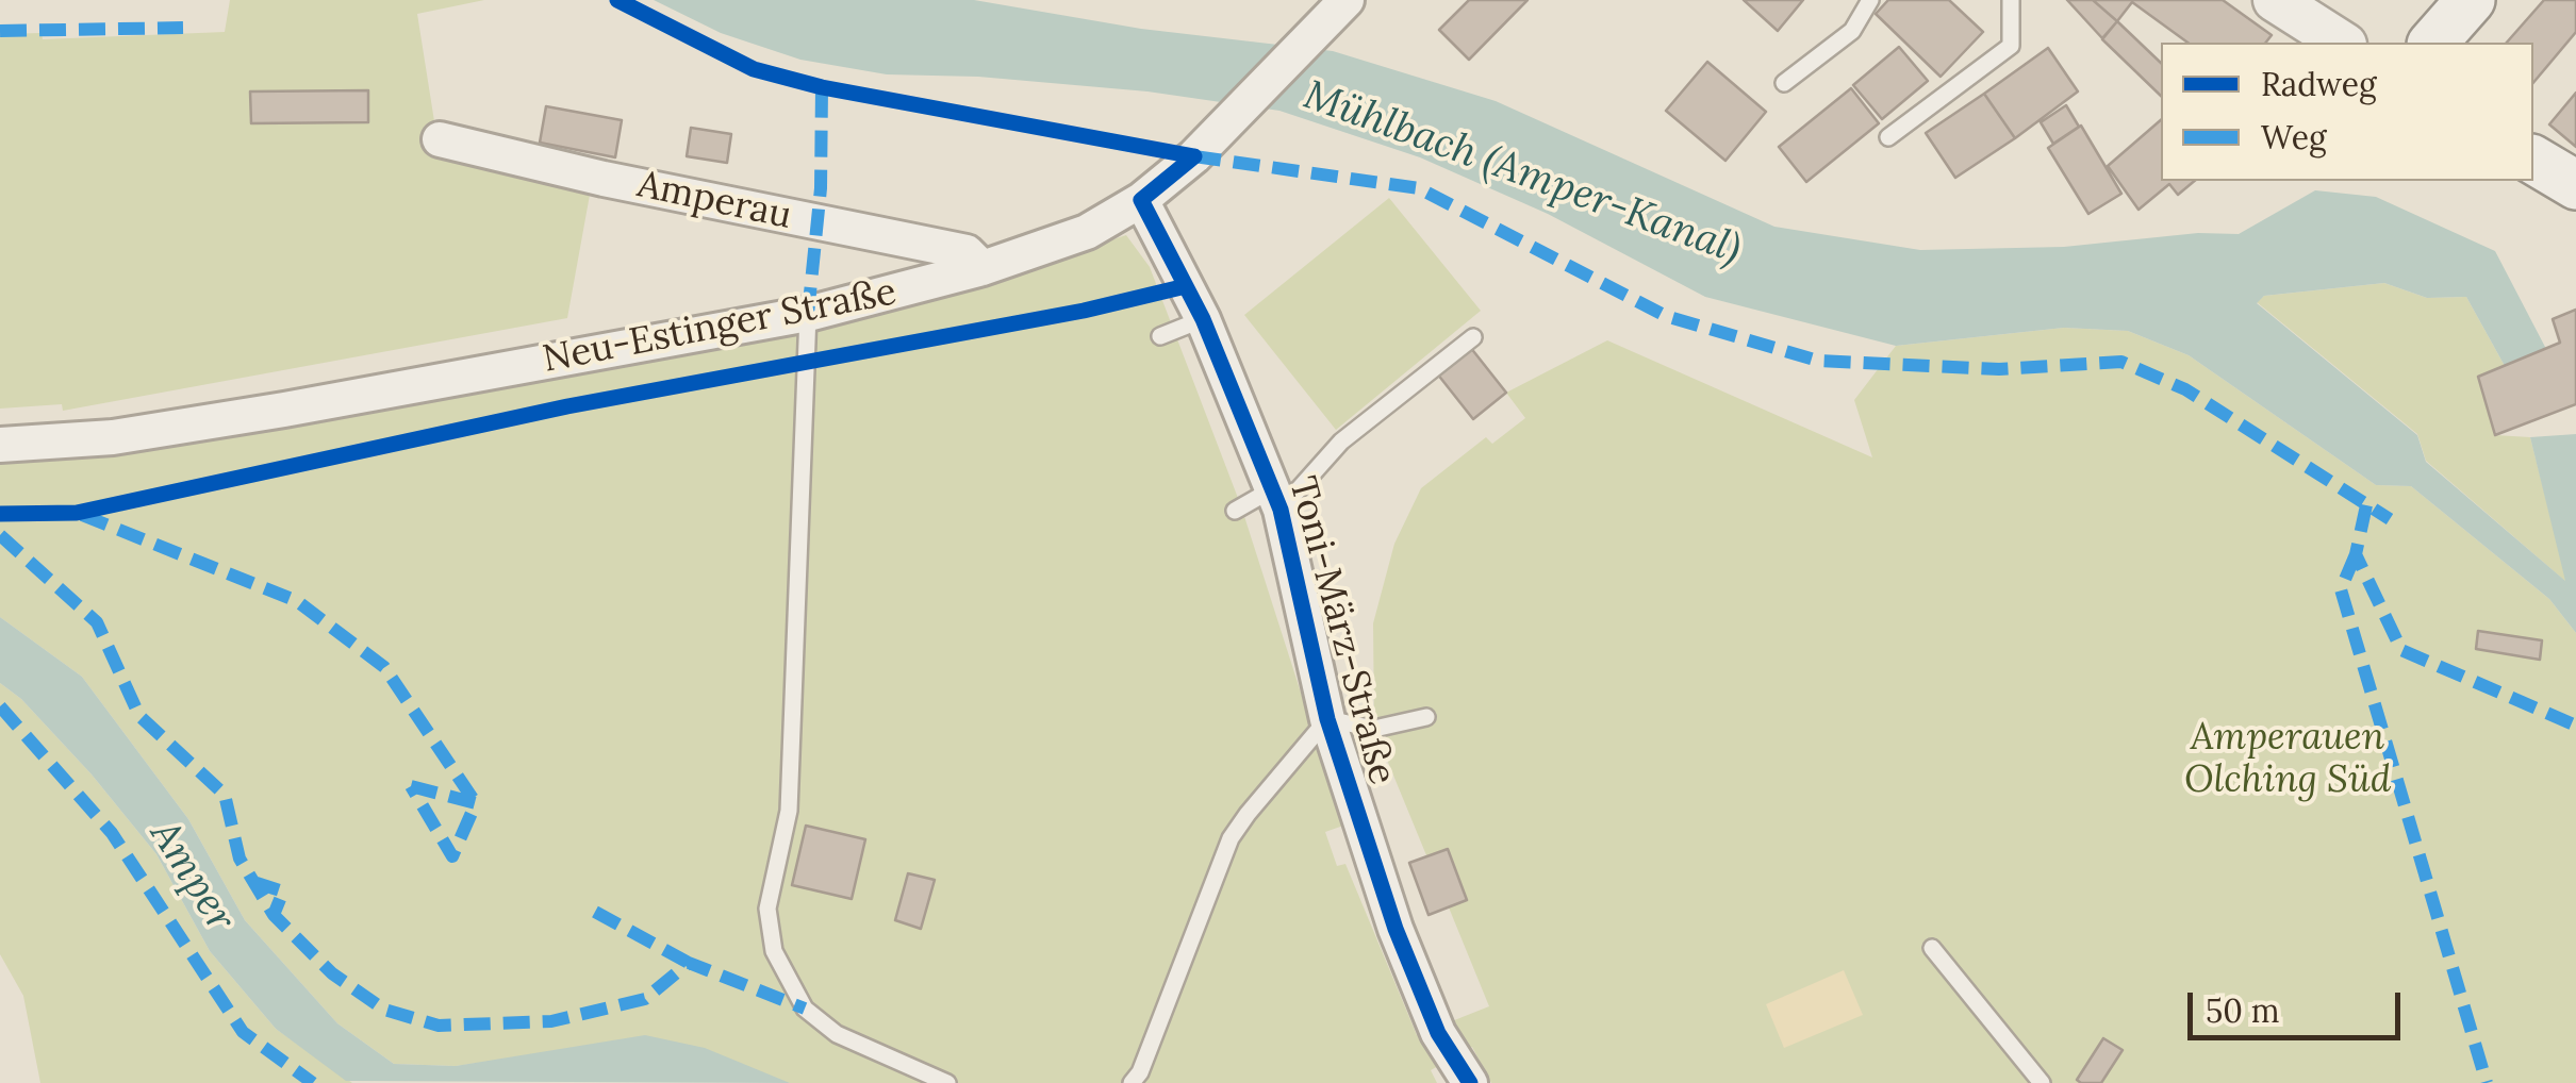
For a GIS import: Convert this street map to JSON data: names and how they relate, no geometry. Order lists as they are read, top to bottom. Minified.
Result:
{"streets":{"street":["Amperau","Neu-Estinger Straße","Toni-März-Straße"]},"crossings":[["Amperau","Neu-Estinger Straße"],["Neu-Estinger Straße","Toni-März-Straße"]],"water":["Mühlbach (Amper-Kanal)","Amper"],"parks":["Amperauen Olching Süd"],"legend":["Radweg","Weg"],"scale_bar":"50 m"}
